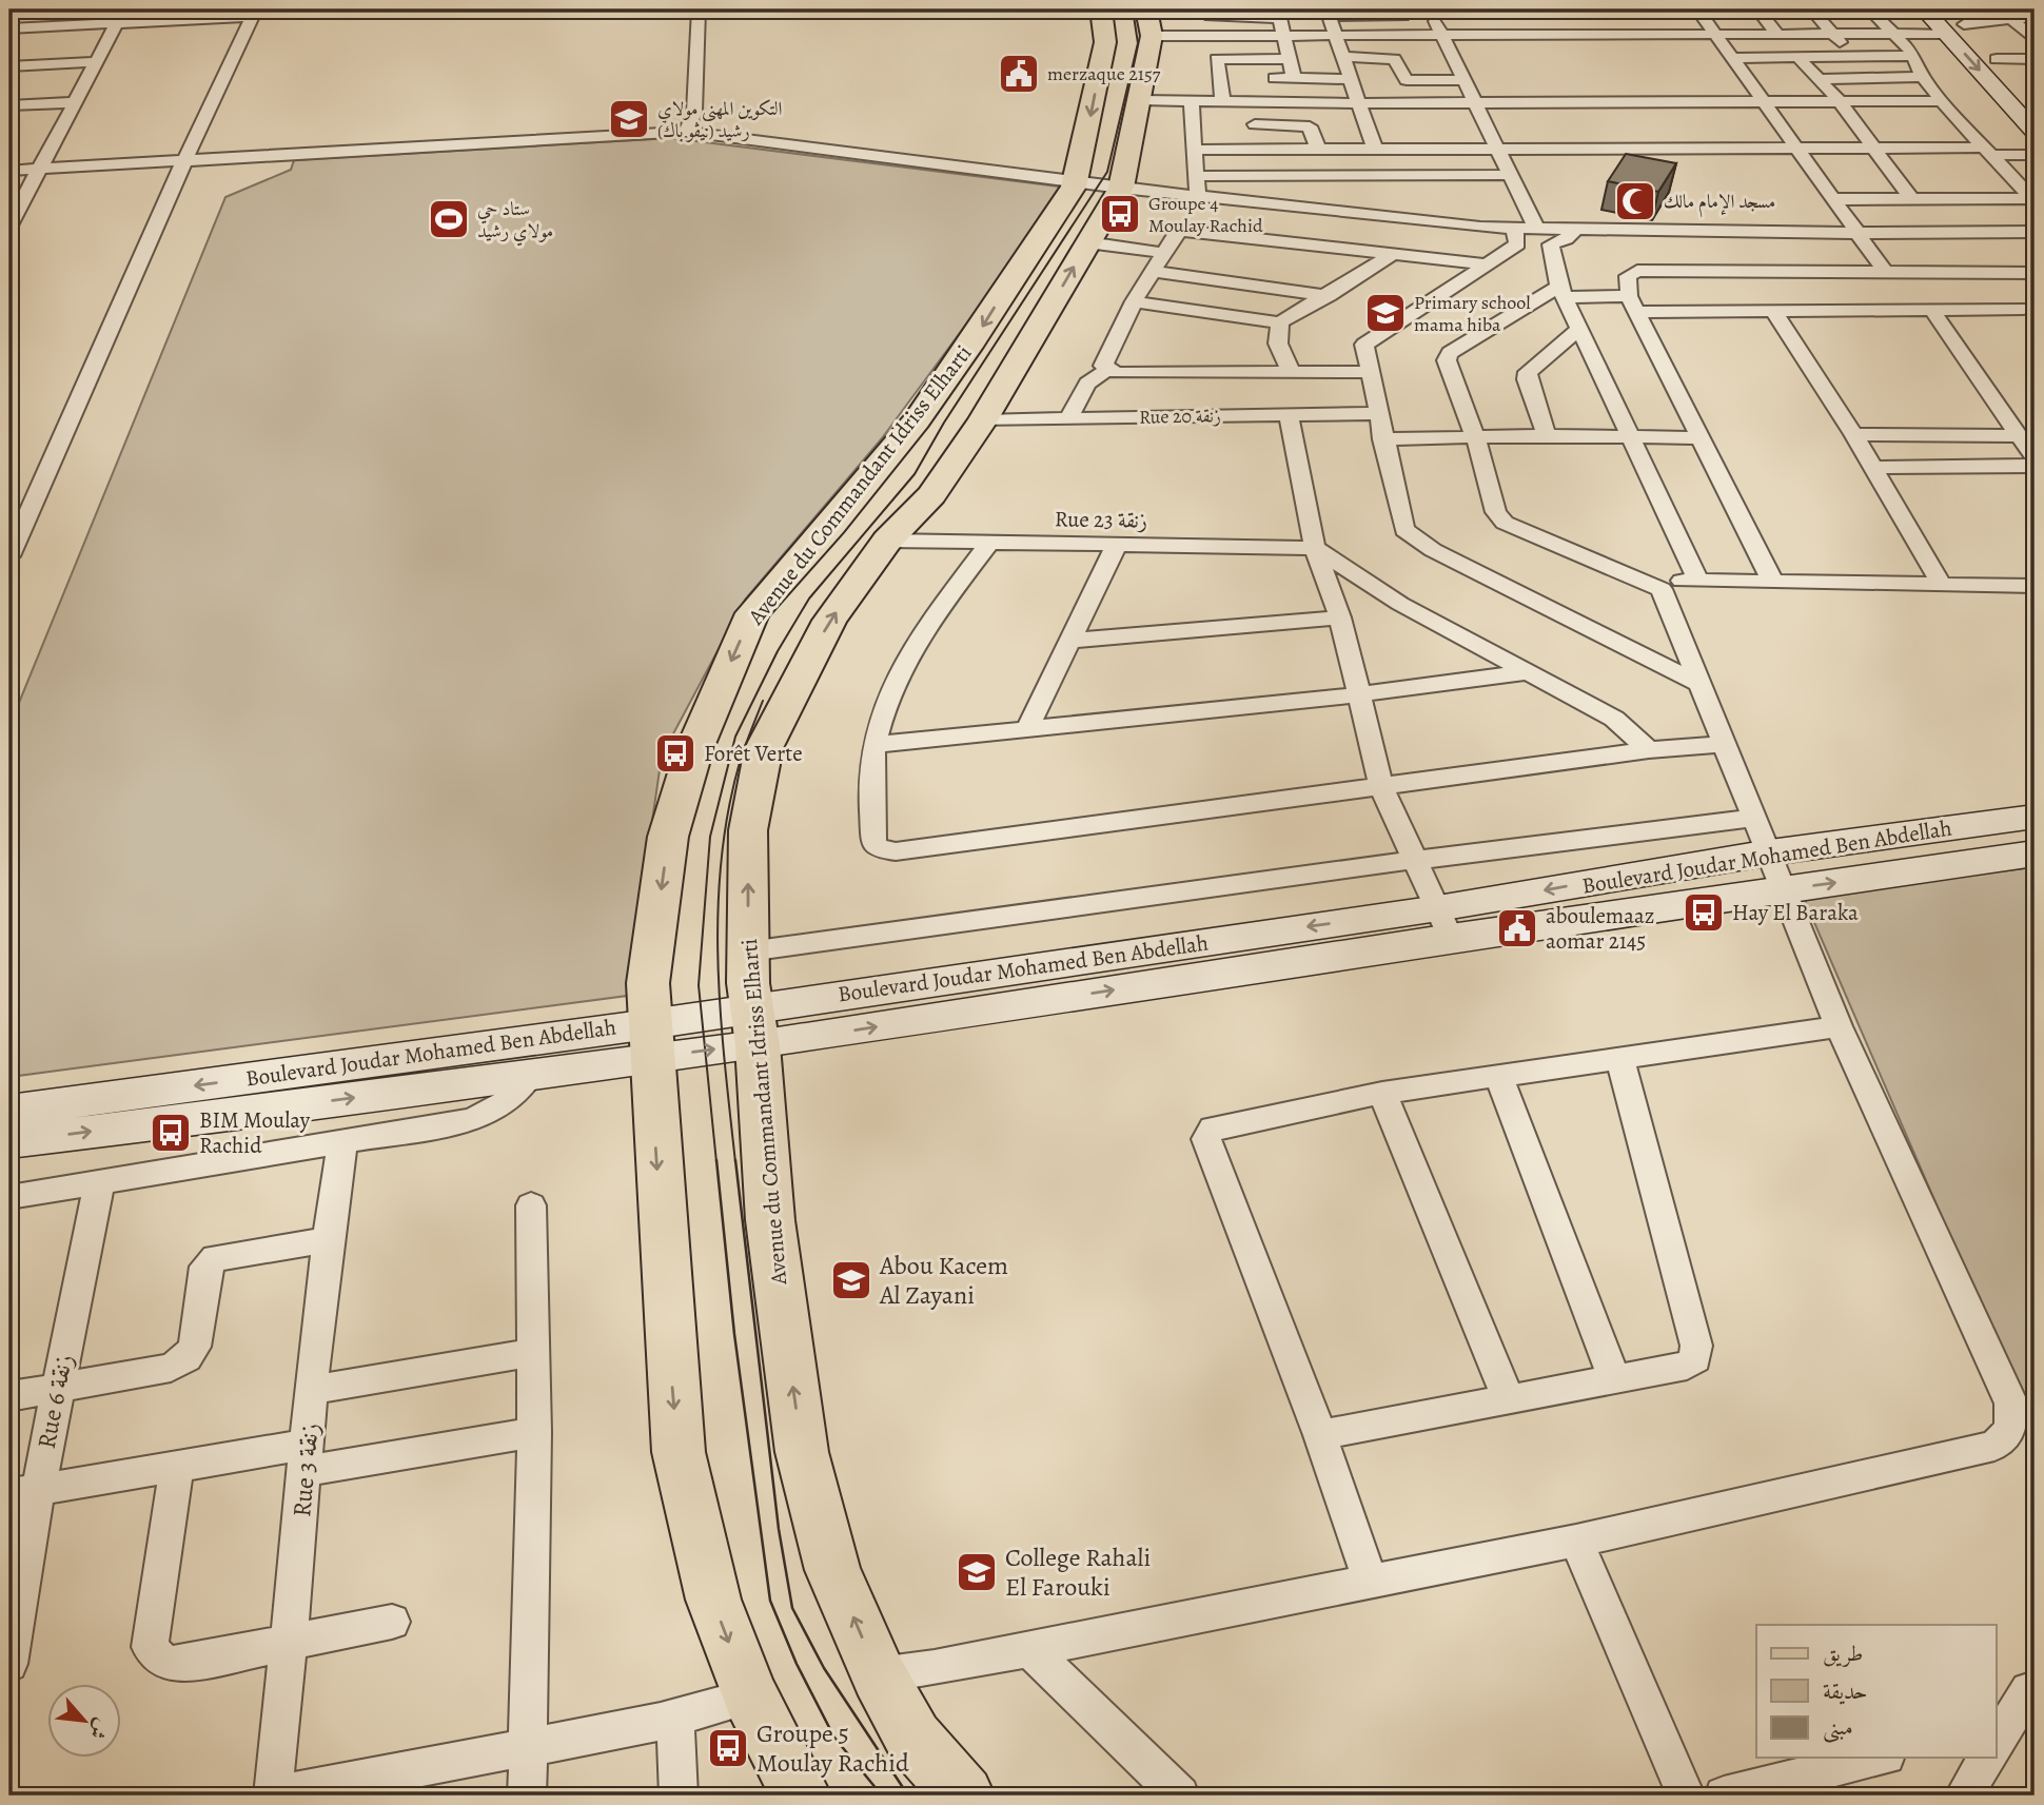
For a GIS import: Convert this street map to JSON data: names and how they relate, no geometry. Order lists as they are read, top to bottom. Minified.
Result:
{"streets":{"main road":["Avenue du Commandant Idriss Elharti","Boulevard Joudar Mohamed Ben Abdellah"],"street":["Rue 20 زنقة","Rue 23 زنقة","Rue 6 زنقة","Rue 3 زنقة"]},"crossings":[["Rue 20 زنقة","Avenue du Commandant Idriss Elharti"],["Avenue du Commandant Idriss Elharti","Rue 23 زنقة"],["Avenue du Commandant Idriss Elharti","Boulevard Joudar Mohamed Ben Abdellah"]],"places":{"public building":["merzaque 2157","aboulemaaz aomar 2145"],"school or university":["التكوين المهني مولاي رشيد (نيڤو باك)","Primary school mama hiba","Abou Kacem Al Zayani","College Rahali El Farouki"],"mosque":["مسجد الإمام مالك"],"bus stop":["Groupe 4 Moulay Rachid","Forêt Verte","Hay El Baraka","BIM Moulay Rachid","Groupe 5 Moulay Rachid"],"sports":["ستاد حي مولاي رشيد"]},"legend":["طريق","حديقة","مبنى"],"north":"bottom right"}
